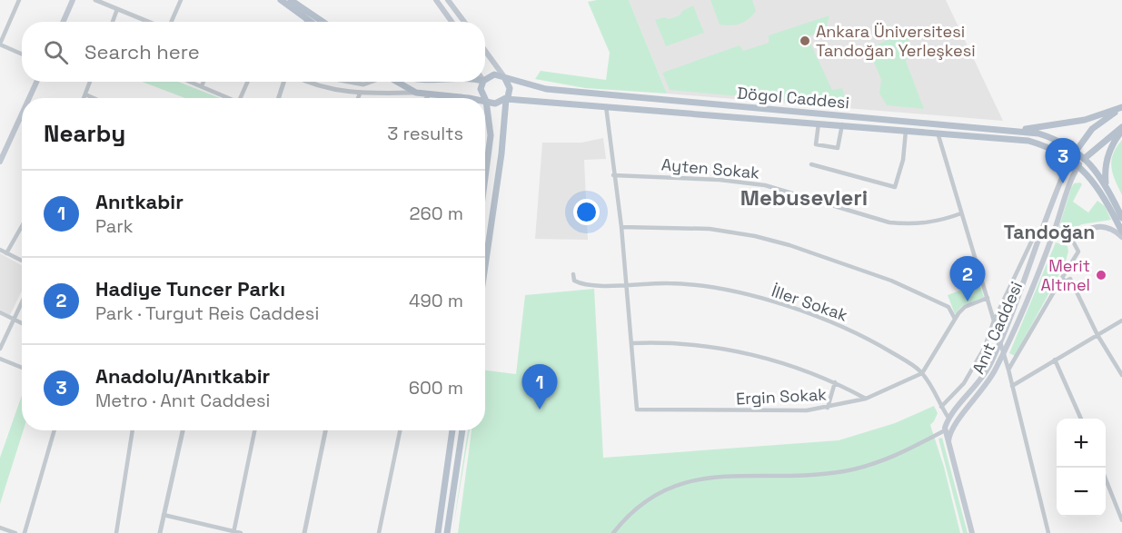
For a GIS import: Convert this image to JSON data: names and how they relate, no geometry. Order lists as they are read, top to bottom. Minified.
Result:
{"streets":{"main road":["Dögol Caddesi","Anıt Caddesi"],"street":["Ayten Sokak","İller Sokak","Ergin Sokak"]},"crossings":[["Dögol Caddesi","Anıt Caddesi"],["İller Sokak","Anıt Caddesi"],["İller Sokak","Ergin Sokak"]],"districts":["Mebusevleri","Tandoğan"],"places":["Ankara Üniversitesi Tandoğan Yerleşkesi","Merit Altınel"],"page":{"search":"Search here","heading":["Nearby","3 results"],"pins":["3","2","1"],"list":[{"mark":"1","name":"Anıtkabir","note":"Park","value":"260 m"},{"mark":"2","name":"Hadiye Tuncer Parkı","note":"Park · Turgut Reis Caddesi","value":"490 m"},{"mark":"3","name":"Anadolu/Anıtkabir","note":"Metro · Anıt Caddesi","value":"600 m"}],"map_buttons":["+","−"]}}
